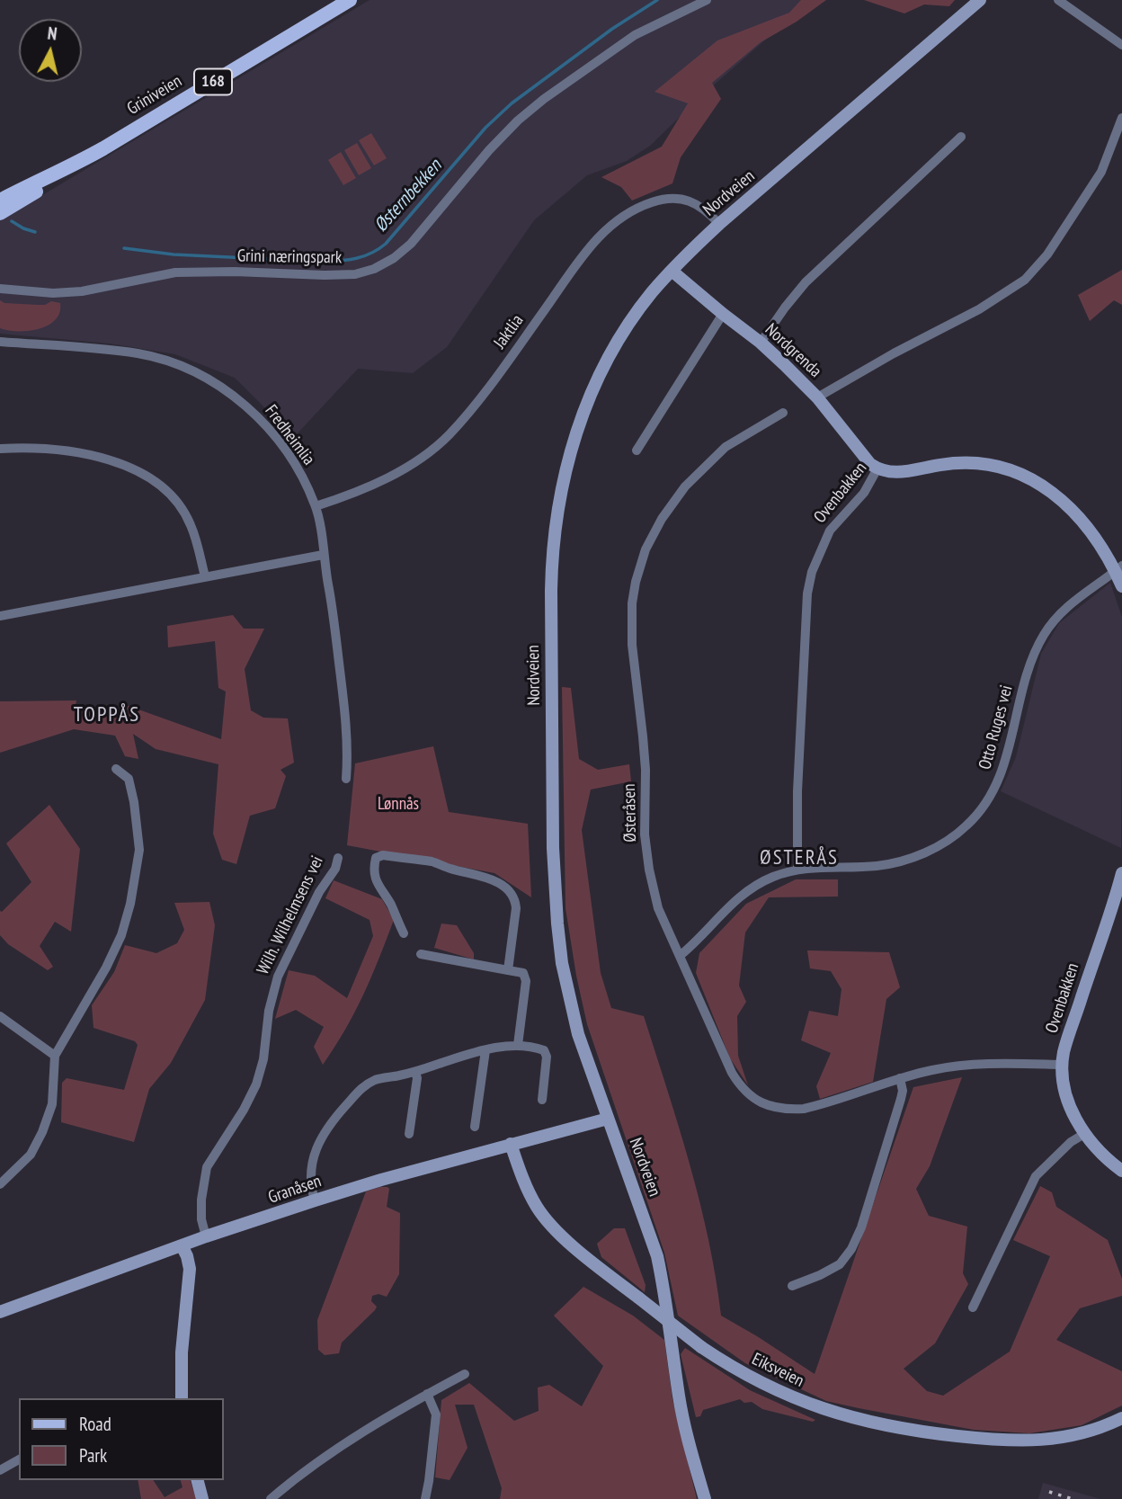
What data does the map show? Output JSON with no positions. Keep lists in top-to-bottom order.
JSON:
{
  "streets": {
    "main road": ["168", "Griniveien"],
    "street": [
      "Nordveien",
      "Grini næringspark",
      "Jaktlia",
      "Nordgrenda",
      "Fredheimlia",
      "Ovenbakken",
      "Otto Ruges vei",
      "Østeråsen",
      "Wilh. Wilhelmsens vei",
      "Granåsen",
      "Eiksveien"
    ]
  },
  "crossings": [
    ["Nordveien", "Jaktlia"],
    ["Nordveien", "Nordgrenda"],
    ["Nordveien", "Granåsen"],
    ["Jaktlia", "Fredheimlia"],
    ["Nordgrenda", "Ovenbakken"],
    ["Ovenbakken", "Otto Ruges vei"],
    ["Ovenbakken", "Østeråsen"],
    ["Otto Ruges vei", "Østeråsen"],
    ["Wilh. Wilhelmsens vei", "Granåsen"],
    ["Granåsen", "Eiksveien"]
  ],
  "districts": ["TOPPÅS", "ØSTERÅS"],
  "water": ["Østernbekken"],
  "parks": ["Lønnås"],
  "legend": ["Road", "Park"],
  "north": "top"
}
